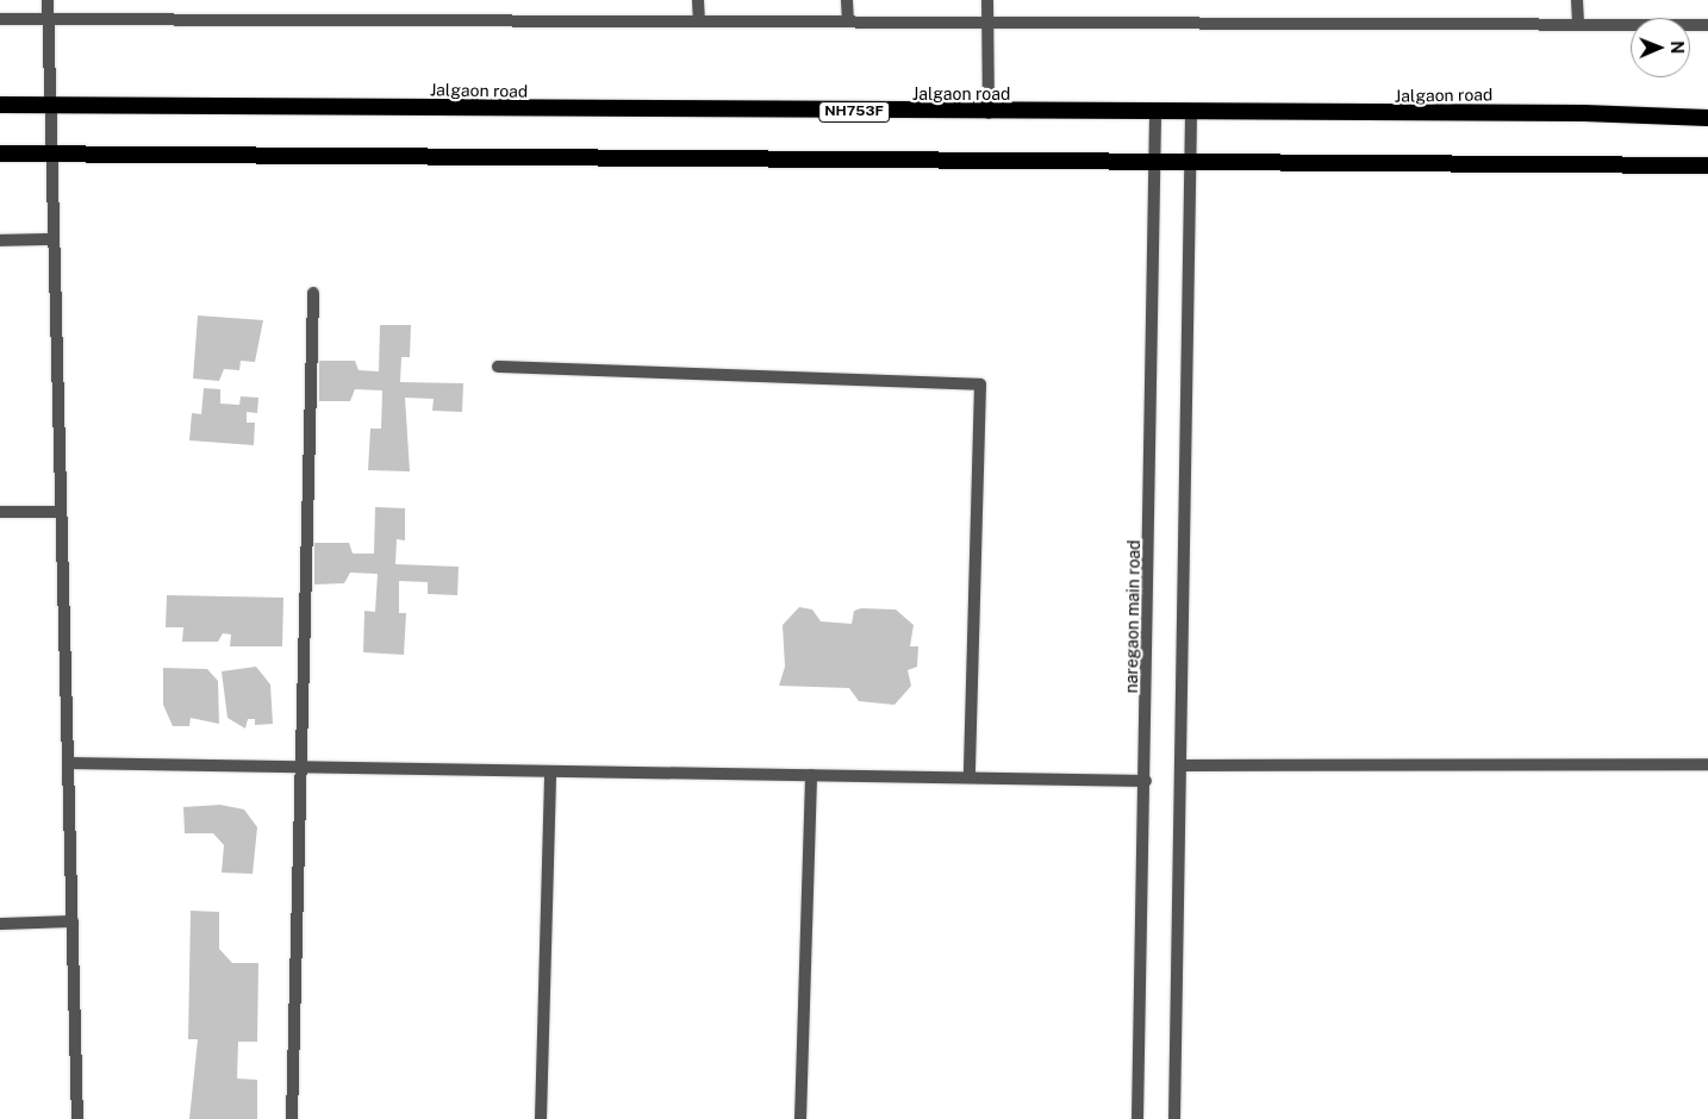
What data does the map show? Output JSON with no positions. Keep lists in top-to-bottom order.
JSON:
{
  "streets": {
    "highway": ["Jalgaon road", "NH753F"],
    "street": ["naregaon main road"]
  },
  "crossings": [
    ["Jalgaon road", "naregaon main road"]
  ],
  "north": "right"
}
